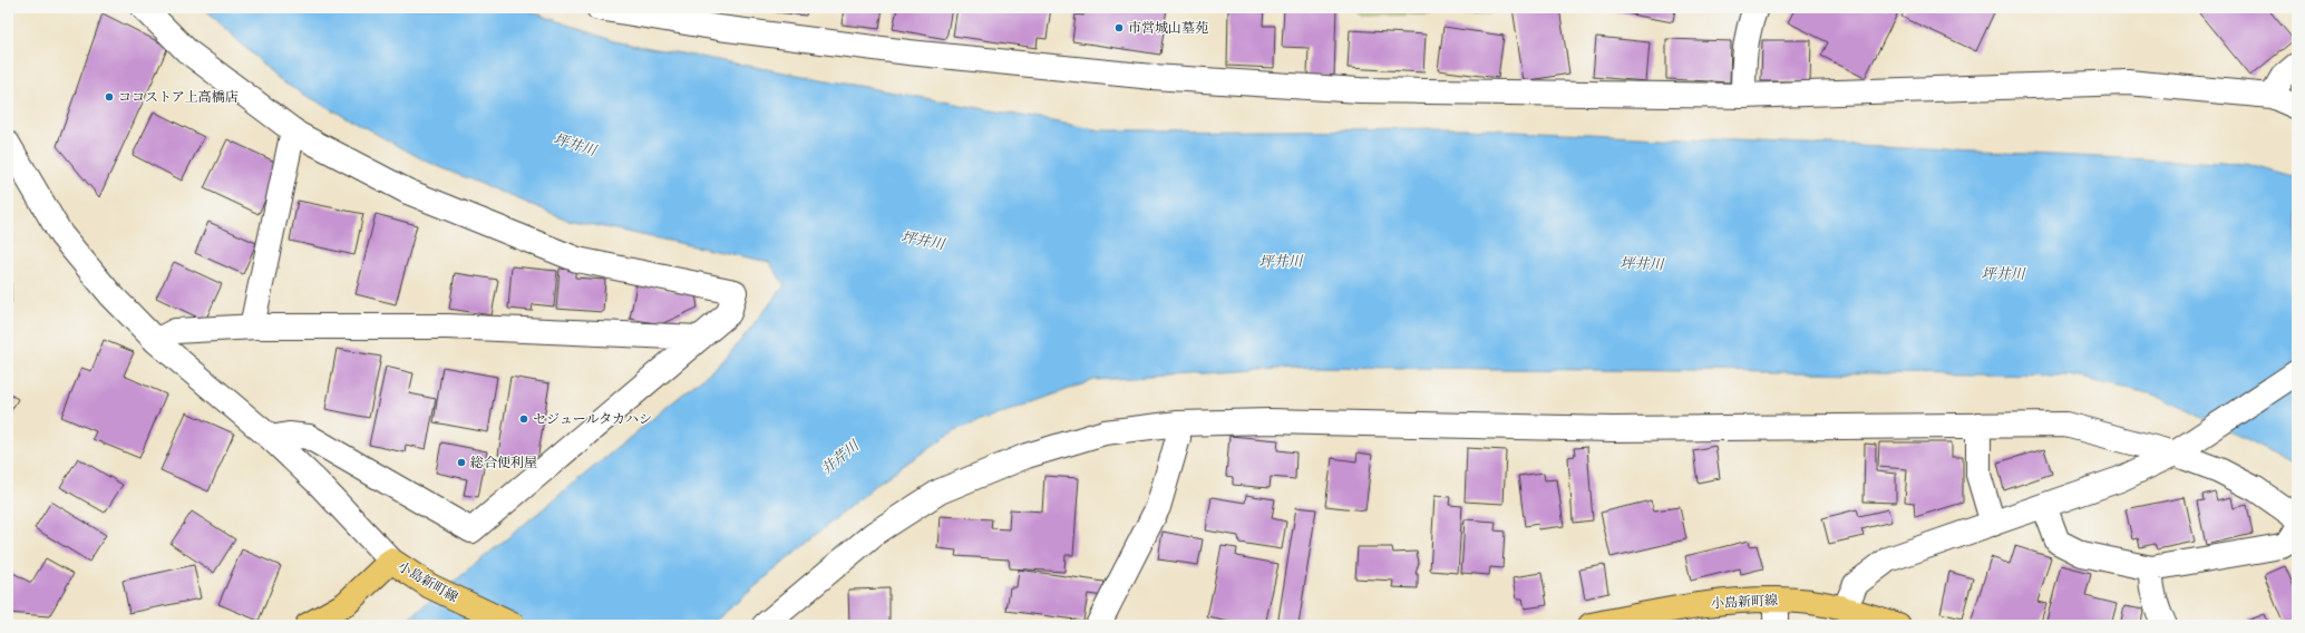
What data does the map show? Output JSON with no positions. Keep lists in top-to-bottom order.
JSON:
{
  "streets": {
    "main road": ["小島新町線"]
  },
  "water": ["坪井川", "井芹川"],
  "places": [
    "市営城山墓苑",
    "ココストア上高橋店",
    "セジュールタカハシ",
    "総合便利屋"
  ]
}
